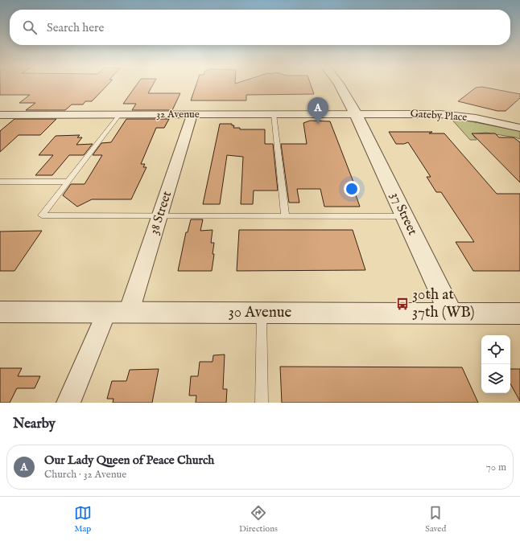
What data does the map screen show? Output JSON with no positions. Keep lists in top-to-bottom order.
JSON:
{
  "streets": {
    "street": [
      "32 Avenue",
      "Gateby Place",
      "38 Street",
      "37 Street",
      "30 Avenue"
    ]
  },
  "crossings": [
    ["32 Avenue", "Gateby Place"],
    ["32 Avenue", "38 Street"],
    ["32 Avenue", "37 Street"],
    ["Gateby Place", "37 Street"],
    ["38 Street", "30 Avenue"],
    ["37 Street", "30 Avenue"]
  ],
  "places": {
    "bus stop": ["30th at 37th (WB)"]
  },
  "page": {
    "search": "Search here",
    "pins": "A",
    "heading": "Nearby",
    "list": [
      {
        "mark": "A",
        "name": "Our Lady Queen of Peace Church",
        "note": "Church · 32 Avenue",
        "value": "70 m"
      }
    ],
    "nav": ["Map", "Directions", "Saved"]
  }
}
